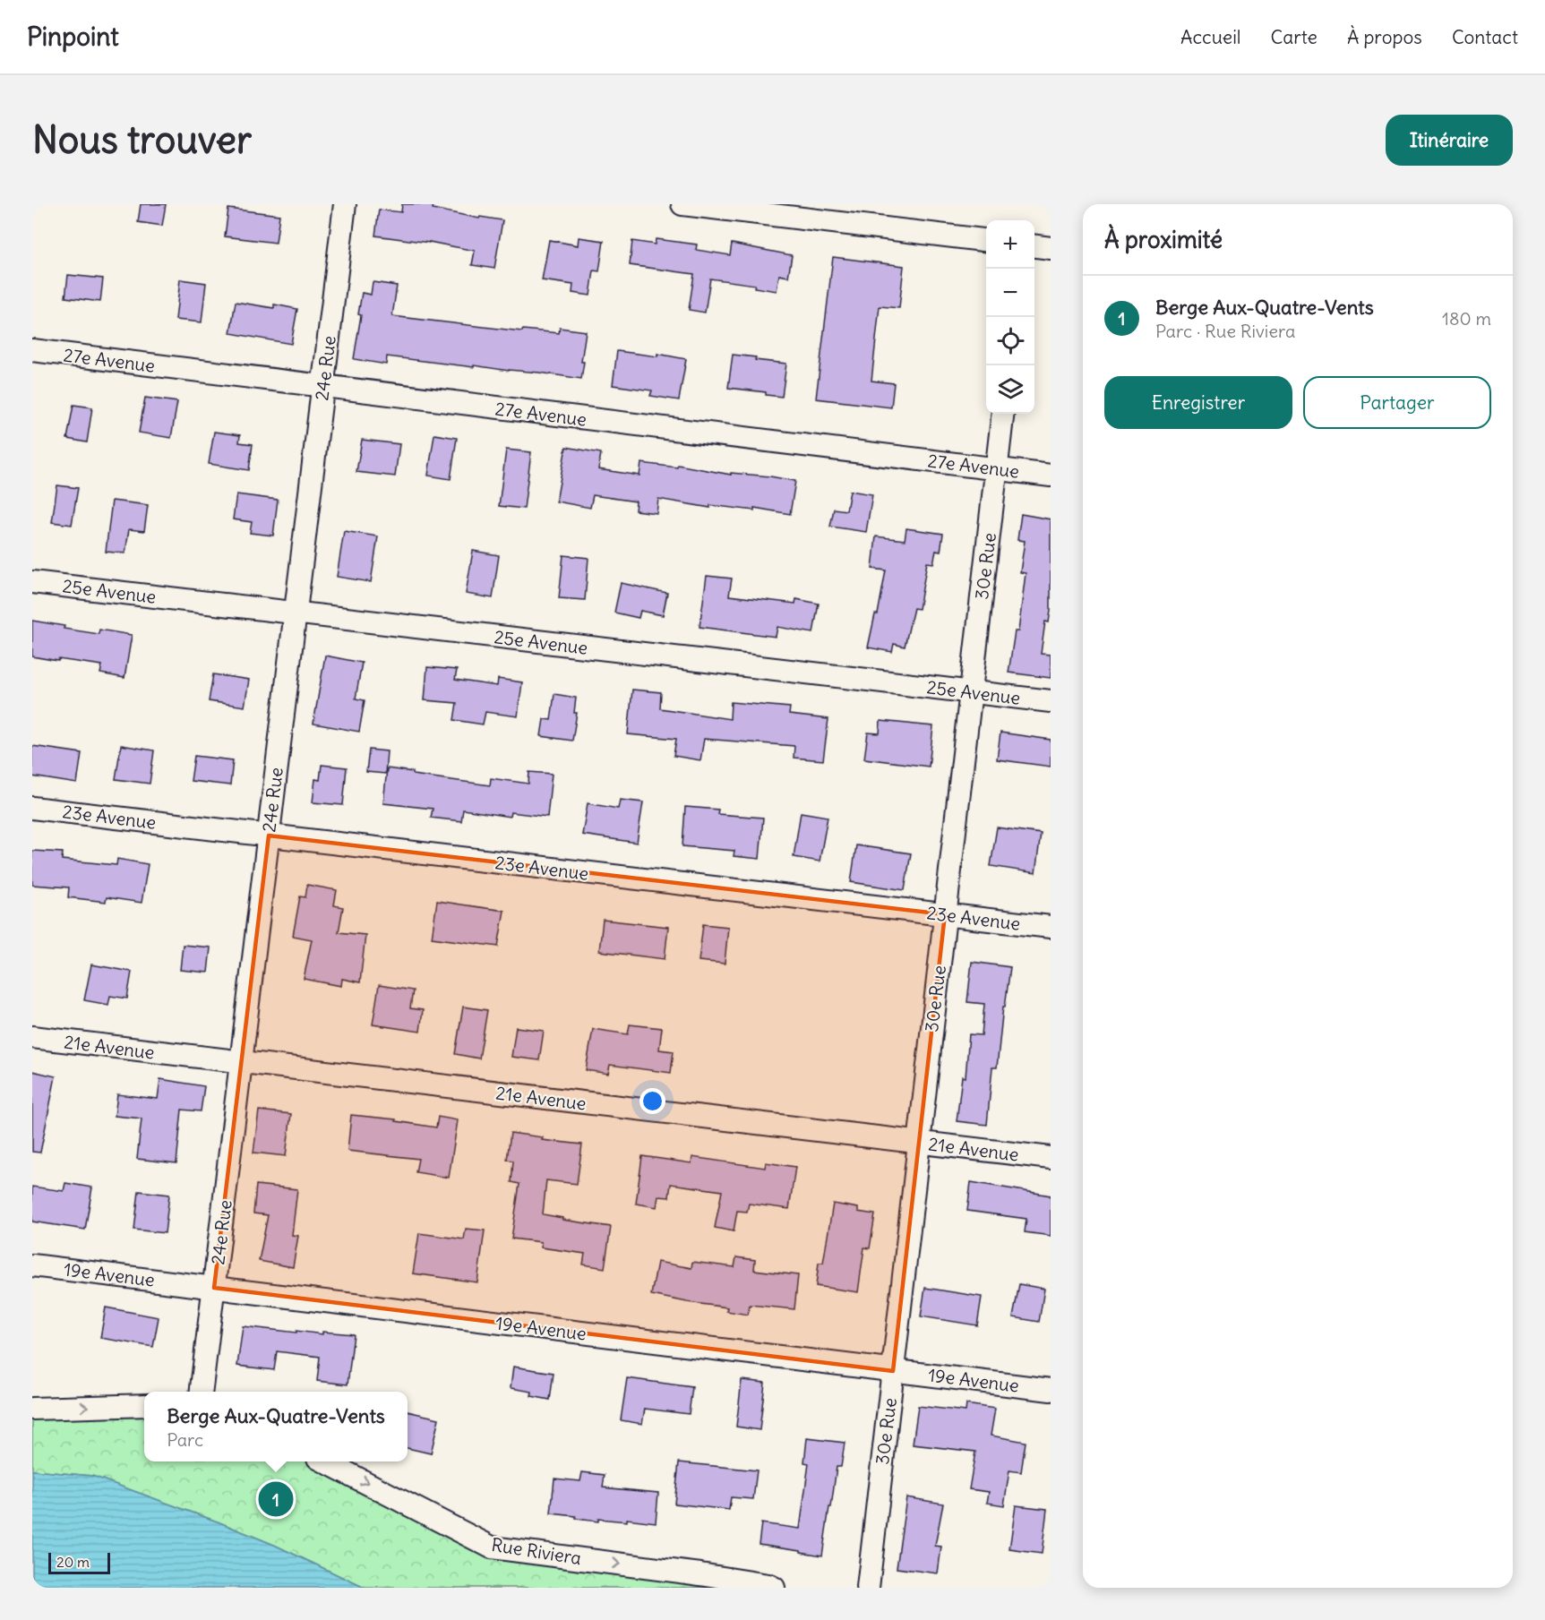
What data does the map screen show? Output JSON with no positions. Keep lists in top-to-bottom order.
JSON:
{
  "streets": {
    "street": [
      "27e Avenue",
      "24e Rue",
      "30e Rue",
      "25e Avenue",
      "23e Avenue",
      "21e Avenue",
      "19e Avenue",
      "Rue Riviera"
    ]
  },
  "crossings": [
    ["27e Avenue", "24e Rue"],
    ["27e Avenue", "30e Rue"],
    ["24e Rue", "25e Avenue"],
    ["24e Rue", "23e Avenue"],
    ["24e Rue", "21e Avenue"],
    ["24e Rue", "19e Avenue"],
    ["30e Rue", "25e Avenue"],
    ["30e Rue", "23e Avenue"],
    ["30e Rue", "21e Avenue"],
    ["30e Rue", "19e Avenue"]
  ],
  "one_way": ["Rue Riviera"],
  "scale_bar": "20 m",
  "page": {
    "header": "Pinpoint",
    "nav": [
      "Accueil",
      "Carte",
      "À propos",
      "Contact"
    ],
    "buttons": [
      "Itinéraire",
      ["Enregistrer", "Partager"]
    ],
    "title": "Nous trouver",
    "heading": "À proximité",
    "map_buttons": ["+", "−"],
    "list": [
      {
        "mark": "1",
        "name": "Berge Aux-Quatre-Vents",
        "note": "Parc · Rue Riviera",
        "value": "180 m"
      }
    ],
    "popup": ["Berge Aux-Quatre-Vents", "Parc"],
    "pins": "1",
    "scale": "20 m"
  }
}
